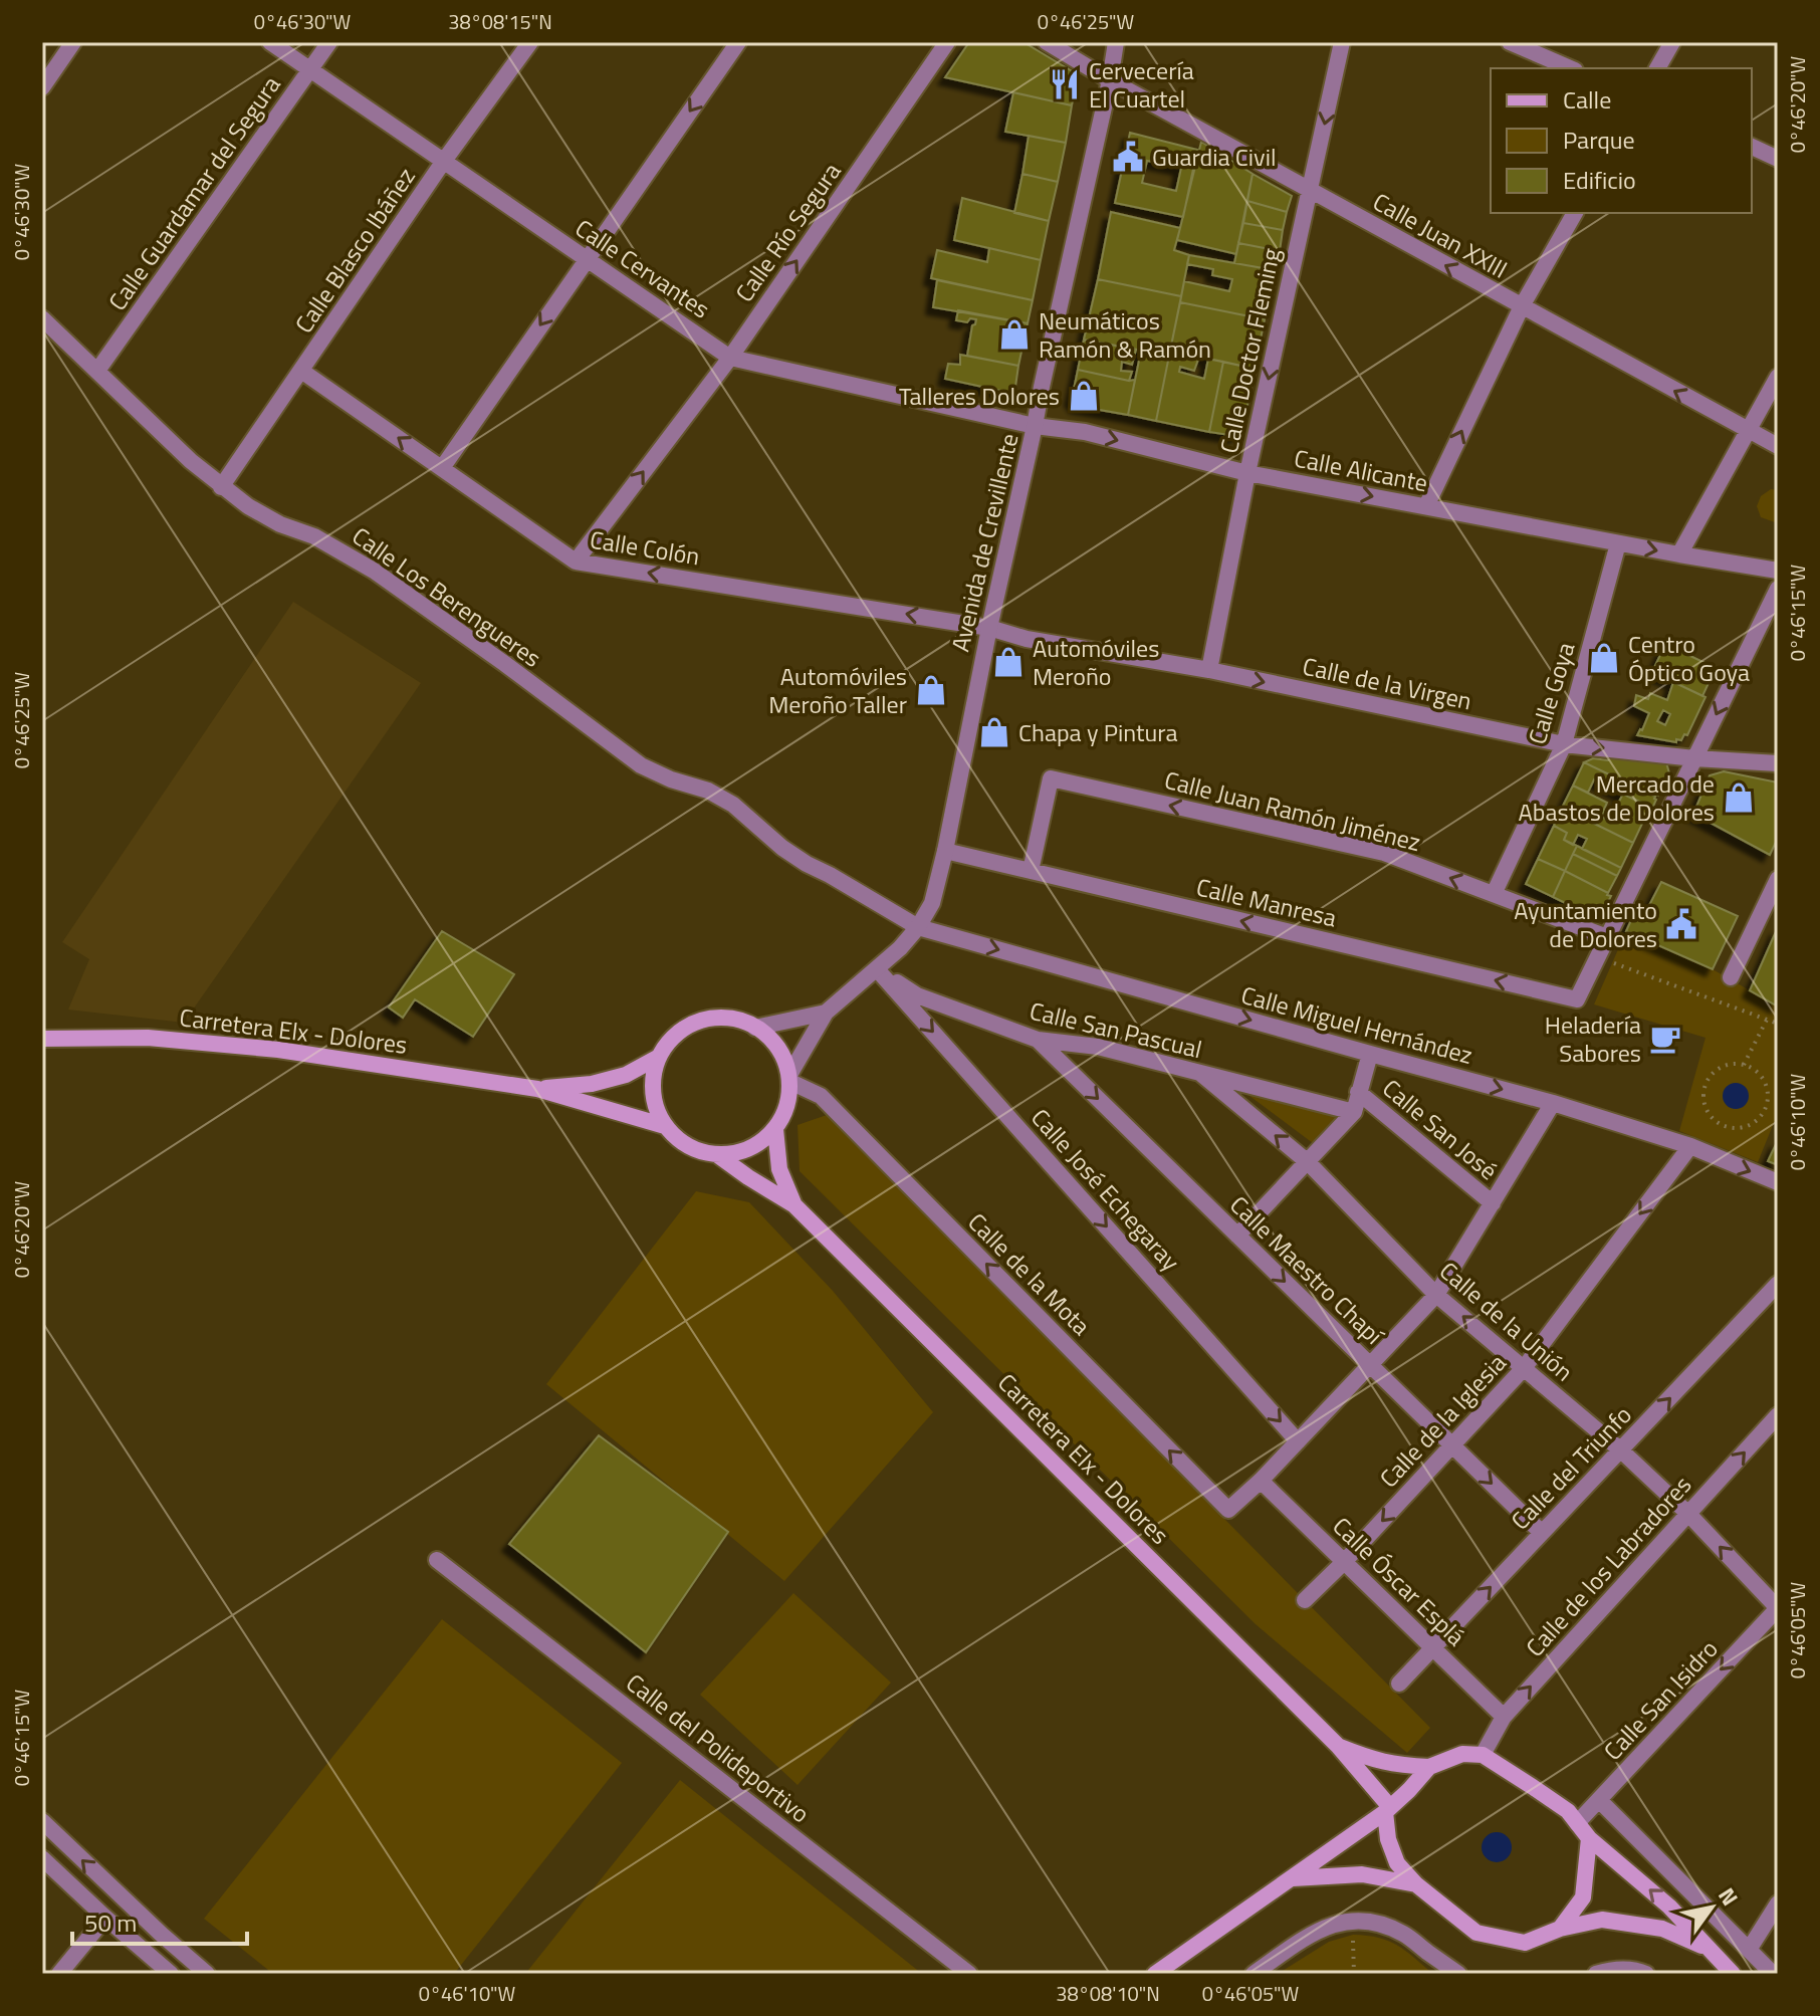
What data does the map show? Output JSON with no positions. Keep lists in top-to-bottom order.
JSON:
{
  "streets": {
    "main road": ["Carretera Elx - Dolores"],
    "street": [
      "Calle Guardamar del Segura",
      "Calle Río Segura",
      "Calle Juan XXIII",
      "Calle Blasco Ibáñez",
      "Calle Cervantes",
      "Calle Doctor Fleming",
      "Calle Alicante",
      "Avenida de Crevillente",
      "Calle Colón",
      "Calle Los Berengueres",
      "Calle de la Virgen",
      "Calle Goya",
      "Calle Juan Ramón Jiménez",
      "Calle Manresa",
      "Calle Miguel Hernández",
      "Calle San Pascual",
      "Calle San José",
      "Calle José Echegaray",
      "Calle Maestro Chapí",
      "Calle de la Mota",
      "Calle de la Unión",
      "Calle de la Iglesia",
      "Calle del Triunfo",
      "Calle de los Labradores",
      "Calle Óscar Esplá",
      "Calle San Isidro",
      "Calle del Polideportivo"
    ]
  },
  "crossings": [
    ["Calle Guardamar del Segura", "Calle Cervantes"],
    ["Calle Guardamar del Segura", "Calle Los Berengueres"],
    ["Calle Río Segura", "Calle Cervantes"],
    ["Calle Río Segura", "Calle Colón"],
    ["Calle Juan XXIII", "Calle Doctor Fleming"],
    ["Calle Juan XXIII", "Avenida de Crevillente"],
    ["Calle Blasco Ibáñez", "Calle Cervantes"],
    ["Calle Blasco Ibáñez", "Calle Colón"],
    ["Calle Blasco Ibáñez", "Calle Los Berengueres"],
    ["Calle Cervantes", "Calle Alicante"],
    ["Calle Cervantes", "Avenida de Crevillente"],
    ["Calle Doctor Fleming", "Calle Alicante"],
    ["Calle Doctor Fleming", "Calle de la Virgen"],
    ["Calle Alicante", "Avenida de Crevillente"],
    ["Calle Alicante", "Calle Goya"],
    ["Avenida de Crevillente", "Calle Colón"],
    ["Avenida de Crevillente", "Calle Los Berengueres"],
    ["Avenida de Crevillente", "Calle de la Virgen"],
    ["Avenida de Crevillente", "Calle Manresa"],
    ["Avenida de Crevillente", "Calle Miguel Hernández"],
    ["Avenida de Crevillente", "Calle San Pascual"],
    ["Avenida de Crevillente", "Carretera Elx - Dolores"],
    ["Avenida de Crevillente", "Calle José Echegaray"],
    ["Avenida de Crevillente", "Calle de la Mota"],
    ["Calle Colón", "Calle de la Virgen"],
    ["Calle Los Berengueres", "Calle Miguel Hernández"],
    ["Calle de la Virgen", "Calle Goya"],
    ["Calle Goya", "Calle Juan Ramón Jiménez"],
    ["Calle Juan Ramón Jiménez", "Calle Manresa"],
    ["Calle Miguel Hernández", "Calle de la Iglesia"],
    ["Calle San Pascual", "Calle José Echegaray"],
    ["Calle San Pascual", "Calle Maestro Chapí"],
    ["Calle San Pascual", "Calle de la Unión"],
    ["Carretera Elx - Dolores", "Calle de la Mota"],
    ["Carretera Elx - Dolores", "Calle de los Labradores"],
    ["Carretera Elx - Dolores", "Calle San Isidro"],
    ["Calle Maestro Chapí", "Calle de la Iglesia"],
    ["Calle Maestro Chapí", "Calle del Triunfo"],
    ["Calle de la Mota", "Calle Óscar Esplá"],
    ["Calle de la Unión", "Calle de la Iglesia"],
    ["Calle de la Unión", "Calle del Triunfo"],
    ["Calle de la Unión", "Calle de los Labradores"],
    ["Calle de la Unión", "Calle San Isidro"],
    ["Calle de la Iglesia", "Calle Óscar Esplá"],
    ["Calle del Triunfo", "Calle Óscar Esplá"],
    ["Calle de los Labradores", "Calle Óscar Esplá"],
    ["Calle de los Labradores", "Calle San Isidro"]
  ],
  "one_way": [
    "Calle Río Segura",
    "Calle Juan XXIII",
    "Calle Doctor Fleming",
    "Calle Alicante",
    "Calle Colón",
    "Calle de la Virgen",
    "Calle Juan Ramón Jiménez",
    "Calle Manresa",
    "Calle Miguel Hernández",
    "Calle José Echegaray",
    "Calle Maestro Chapí",
    "Calle de la Mota",
    "Calle de la Unión",
    "Calle del Triunfo",
    "Calle de los Labradores",
    "Calle San Isidro"
  ],
  "places": {
    "restaurant": ["Cervecería El Cuartel"],
    "public building": ["Guardia Civil", "Ayuntamiento de Dolores"],
    "shop": [
      "Neumáticos Ramón & Ramón",
      "Talleres Dolores",
      "Centro Óptico Goya",
      "Automóviles Meroño",
      "Automóviles Meroño Taller",
      "Chapa y Pintura",
      "Mercado de Abastos de Dolores"
    ],
    "cafe": ["Heladería Sabores"]
  },
  "legend": ["Calle", "Parque", "Edificio"],
  "scale_bar": "50 m",
  "north": "top right",
  "coordinates": [
    "0°46'30\"W",
    "38°08'15\"N",
    "0°46'25\"W",
    "0°46'20\"W",
    "0°46'15\"W",
    "0°46'10\"W",
    "0°46'05\"W",
    "38°08'10\"N"
  ]
}
